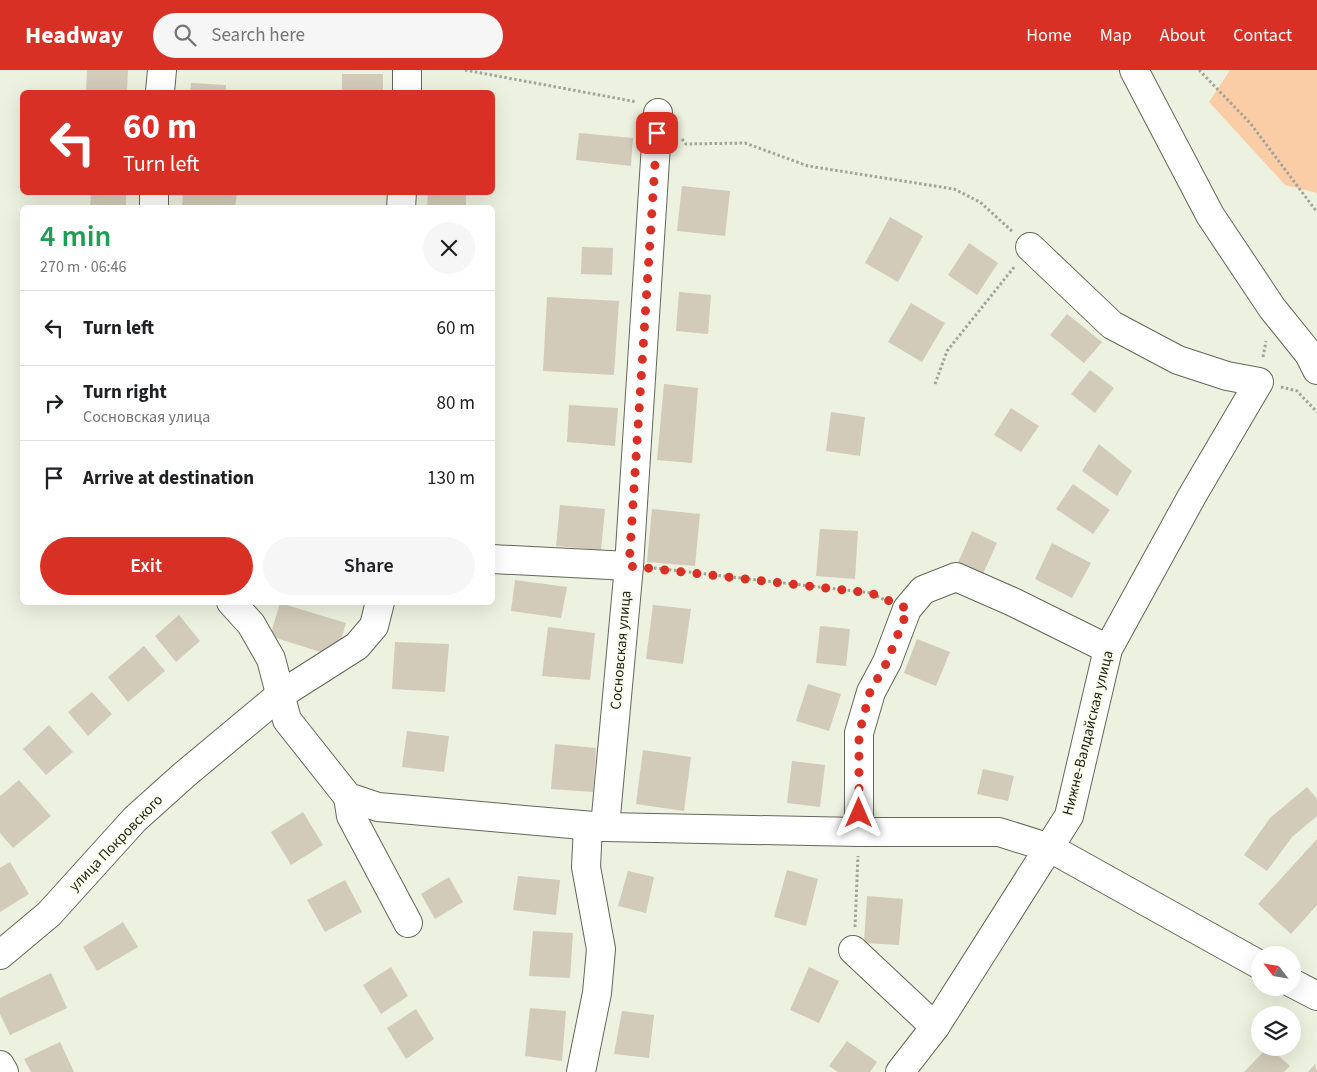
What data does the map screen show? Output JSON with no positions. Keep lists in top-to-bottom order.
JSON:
{
  "streets": {
    "street": ["Сосновская улица", "Нижне-Валдайская улица", "улица Покровского"]
  },
  "north": "top left",
  "page": {
    "header": "Headway",
    "search": "Search here",
    "nav": [
      "Home",
      "Map",
      "About",
      "Contact"
    ],
    "turn": ["60 m", "Turn left"],
    "heading": ["4 min", "270 m · 06:46"],
    "list": [
      {
        "name": "Turn left",
        "value": "60 m"
      },
      {
        "name": "Turn right",
        "note": "Сосновская улица",
        "value": "80 m"
      },
      {
        "name": "Arrive at destination",
        "value": "130 m"
      }
    ],
    "buttons": ["Exit", "Share"]
  }
}
